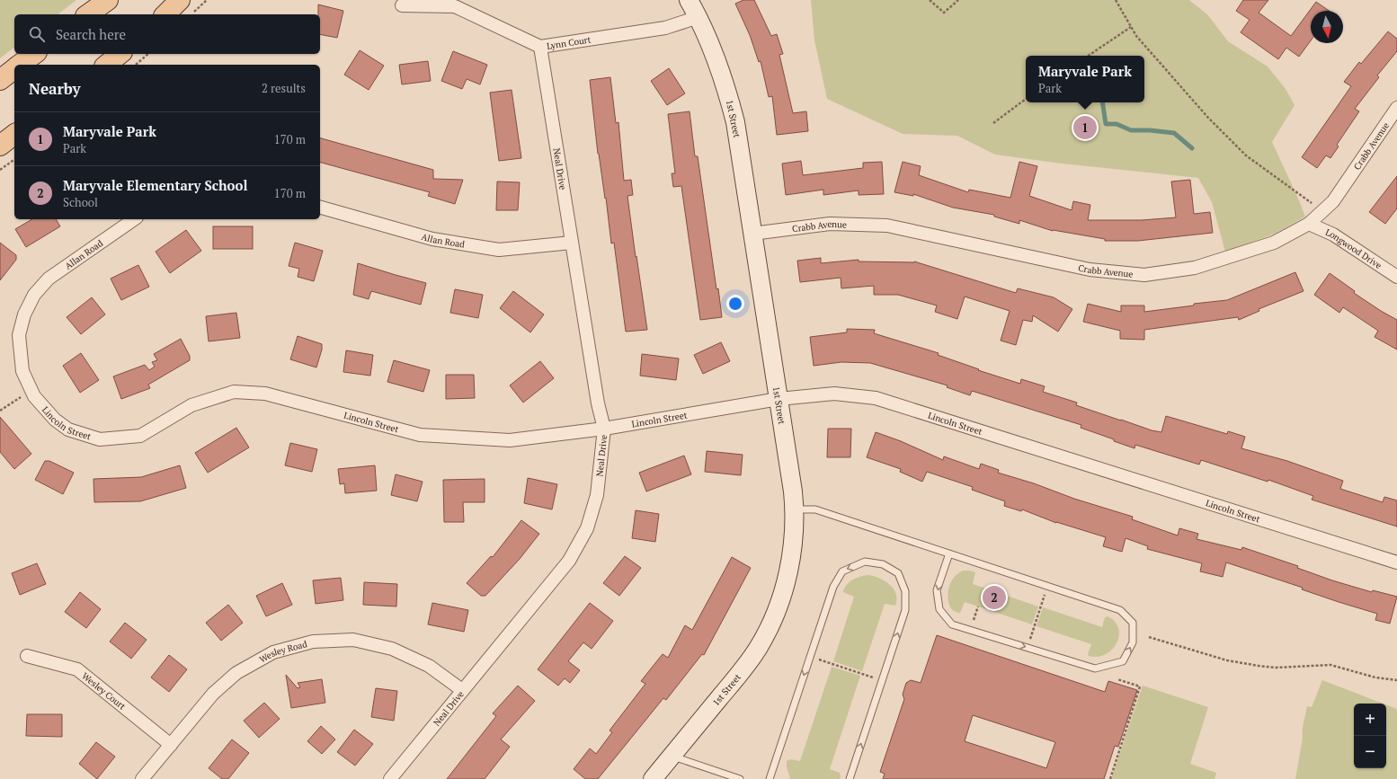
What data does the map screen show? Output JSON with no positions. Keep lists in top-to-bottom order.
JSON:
{
  "streets": {
    "street": [
      "Lynn Court",
      "1st Street",
      "Crabb Avenue",
      "Neal Drive",
      "Allan Road",
      "Longwood Drive",
      "Lincoln Street",
      "Wesley Road",
      "Wesley Court"
    ]
  },
  "crossings": [
    ["Lynn Court", "1st Street"],
    ["Lynn Court", "Neal Drive"],
    ["1st Street", "Crabb Avenue"],
    ["1st Street", "Lincoln Street"],
    ["Crabb Avenue", "Longwood Drive"],
    ["Neal Drive", "Allan Road"],
    ["Neal Drive", "Lincoln Street"],
    ["Neal Drive", "Wesley Road"],
    ["Allan Road", "Lincoln Street"],
    ["Wesley Road", "Wesley Court"]
  ],
  "north": "bottom",
  "page": {
    "search": "Search here",
    "popup": ["Maryvale Park", "Park"],
    "heading": ["Nearby", "2 results"],
    "list": [
      {
        "mark": "1",
        "name": "Maryvale Park",
        "note": "Park",
        "value": "170 m"
      },
      {
        "mark": "2",
        "name": "Maryvale Elementary School",
        "note": "School",
        "value": "170 m"
      }
    ],
    "pins": ["1", "2"],
    "map_buttons": ["+", "−"]
  }
}
